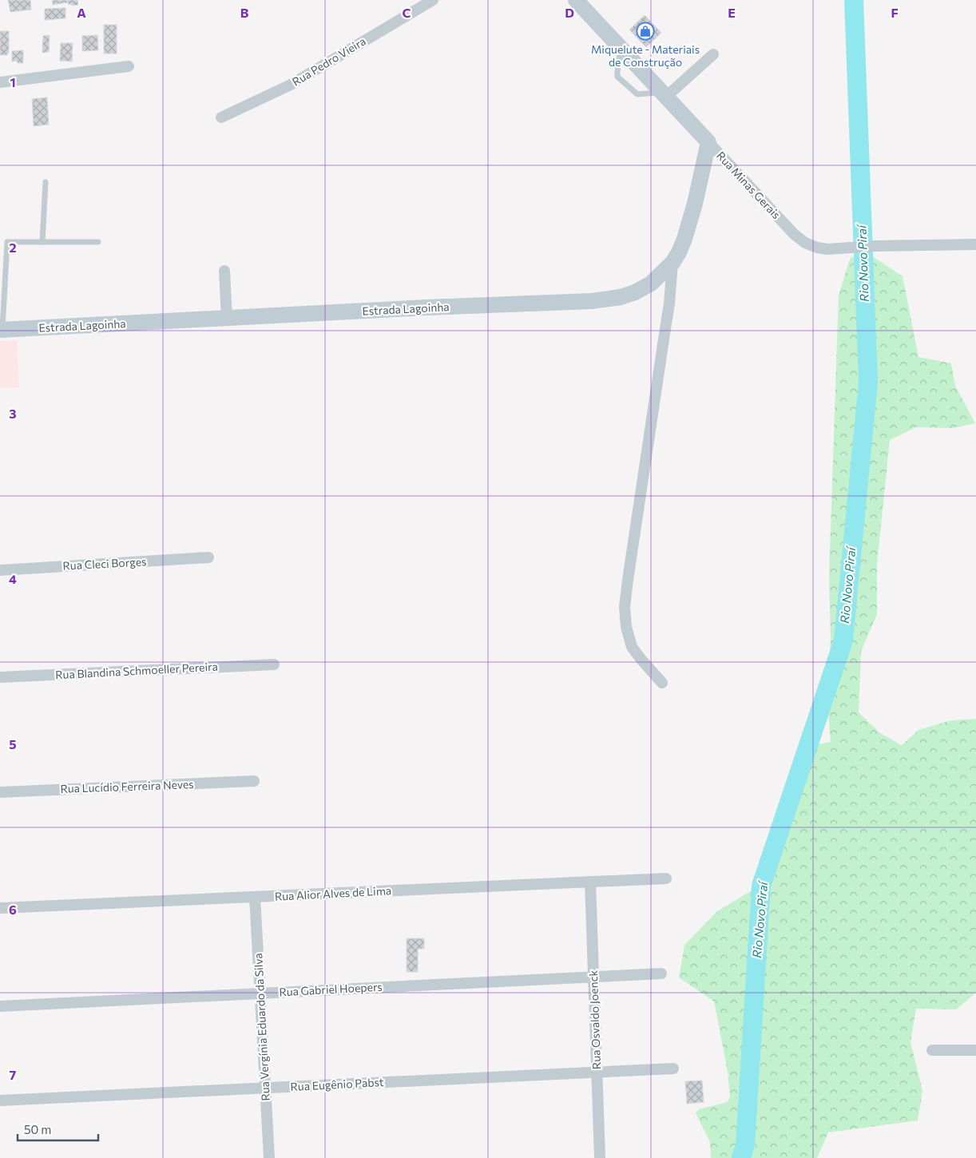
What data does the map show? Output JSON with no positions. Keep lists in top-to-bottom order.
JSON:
{
  "streets": {
    "main road": ["Rua Minas Gerais", "Estrada Lagoinha"],
    "street": [
      "Rua Pedro Vieira",
      "Rua Cleci Borges",
      "Rua Blandina Schmoeller Pereira",
      "Rua Lucídio Ferreira Neves",
      "Rua Alior Alves de Lima",
      "Rua Gabriel Hoepers",
      "Rua Osvaldo Joenck",
      "Rua Vergínia Eduardo da Silva",
      "Rua Eugênio Pabst"
    ]
  },
  "crossings": [
    ["Rua Minas Gerais", "Estrada Lagoinha"],
    ["Rua Alior Alves de Lima", "Rua Osvaldo Joenck"],
    ["Rua Alior Alves de Lima", "Rua Vergínia Eduardo da Silva"],
    ["Rua Gabriel Hoepers", "Rua Osvaldo Joenck"],
    ["Rua Gabriel Hoepers", "Rua Vergínia Eduardo da Silva"],
    ["Rua Osvaldo Joenck", "Rua Eugênio Pabst"],
    ["Rua Vergínia Eduardo da Silva", "Rua Eugênio Pabst"]
  ],
  "water": ["Rio Novo Piraí"],
  "places": {
    "shop": ["Miquelute - Materiais de Construção"]
  },
  "scale_bar": "50 m",
  "grid": {
    "columns": [
      "A",
      "B",
      "C",
      "D",
      "E",
      "F"
    ],
    "rows": [
      "1",
      "2",
      "3",
      "4",
      "5",
      "6",
      "7"
    ]
  }
}
